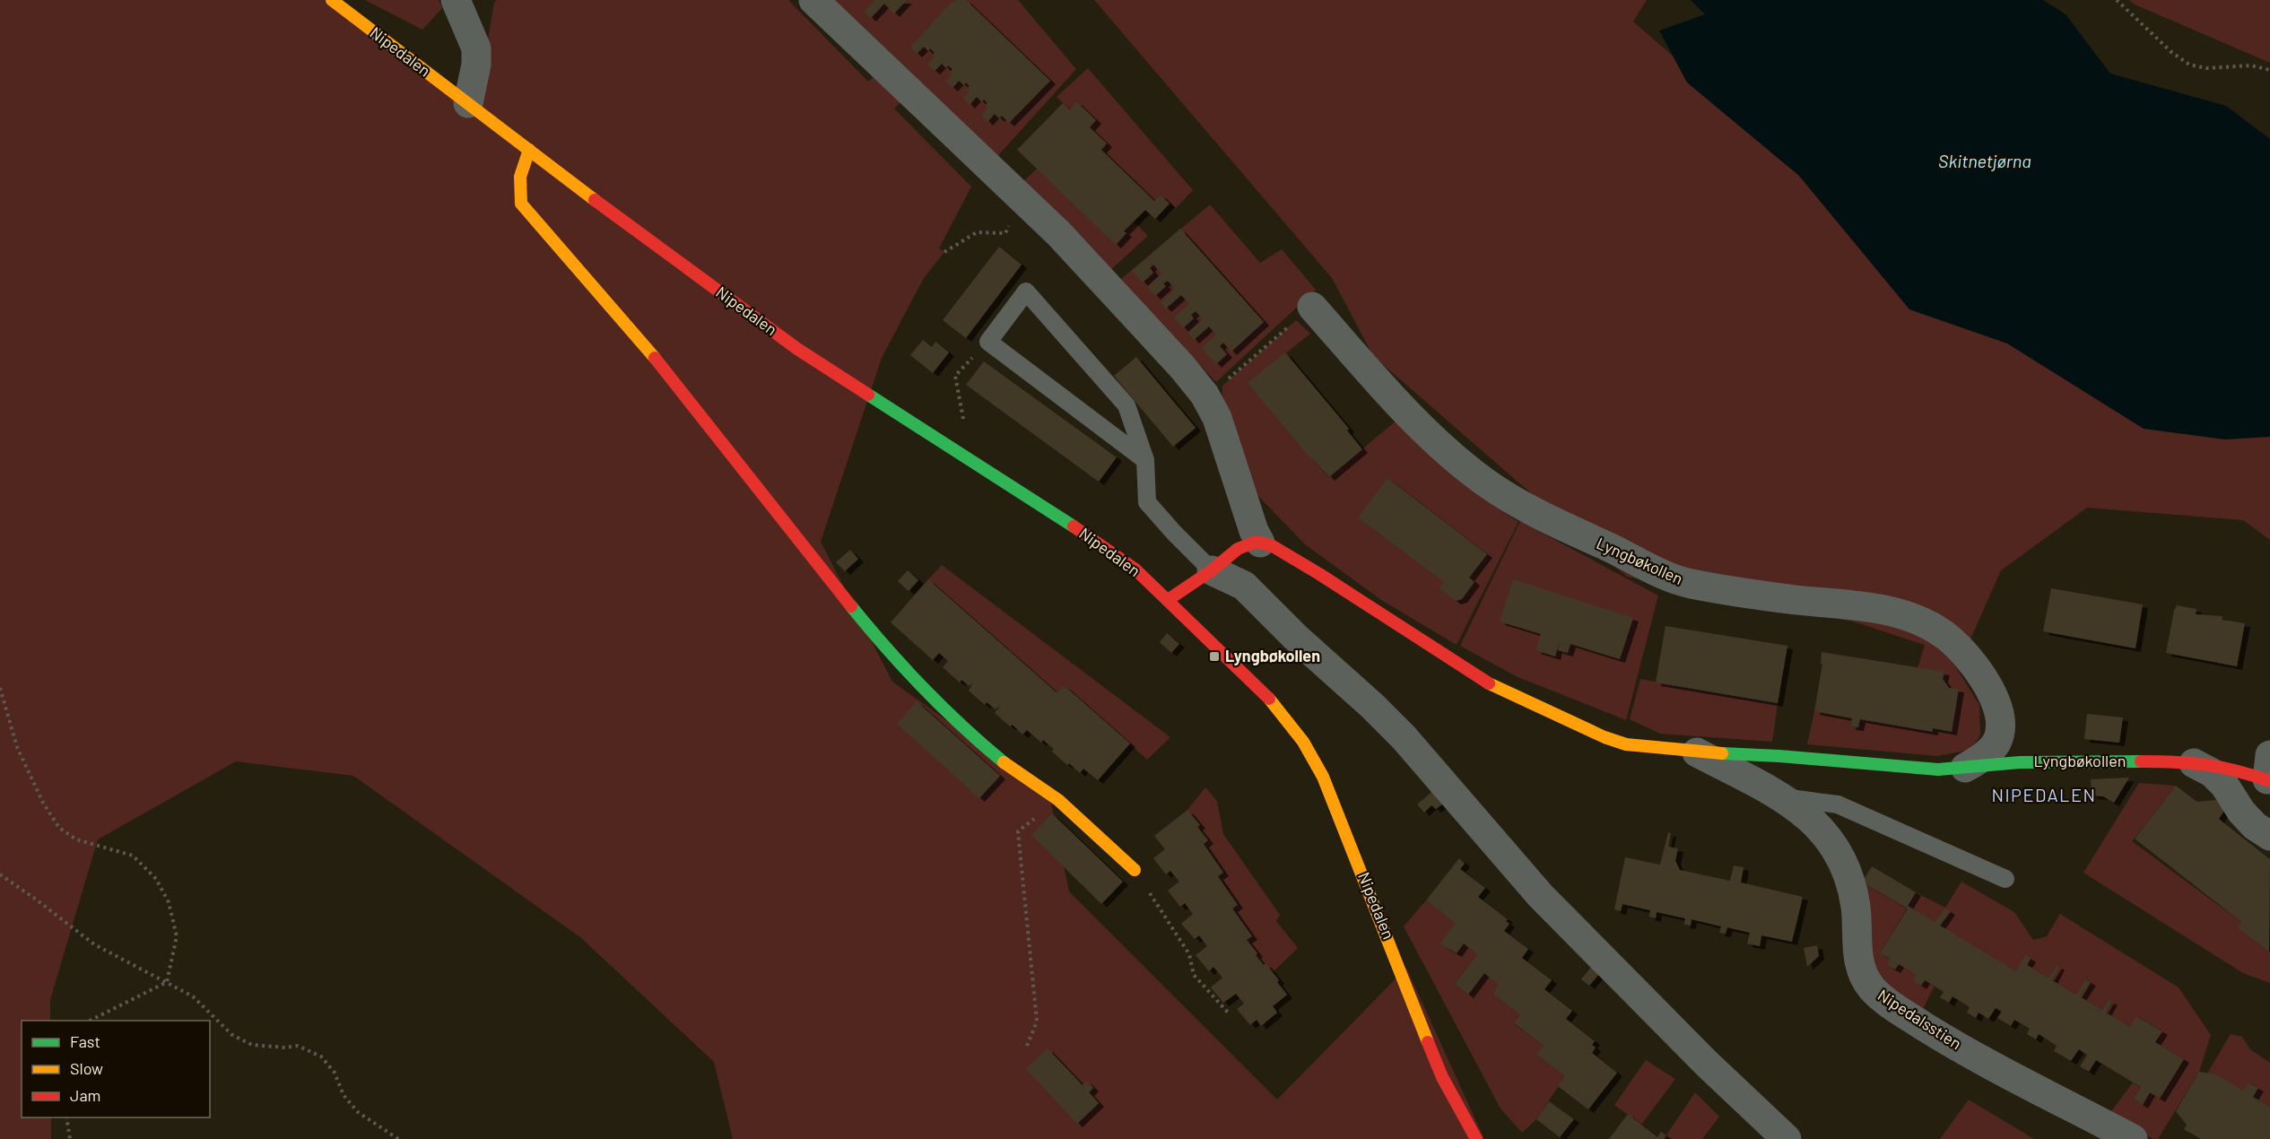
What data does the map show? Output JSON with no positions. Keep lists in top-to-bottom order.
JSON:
{
  "streets": {
    "street": ["Nipedalen", "Lyngbøkollen", "Nipedalsstien"]
  },
  "crossings": [
    ["Lyngbøkollen", "Nipedalsstien"]
  ],
  "districts": ["NIPEDALEN"],
  "water": ["Skitnetjørna"],
  "places": {
    "transit": ["Lyngbøkollen"]
  },
  "legend": ["Fast", "Slow", "Jam"]
}
